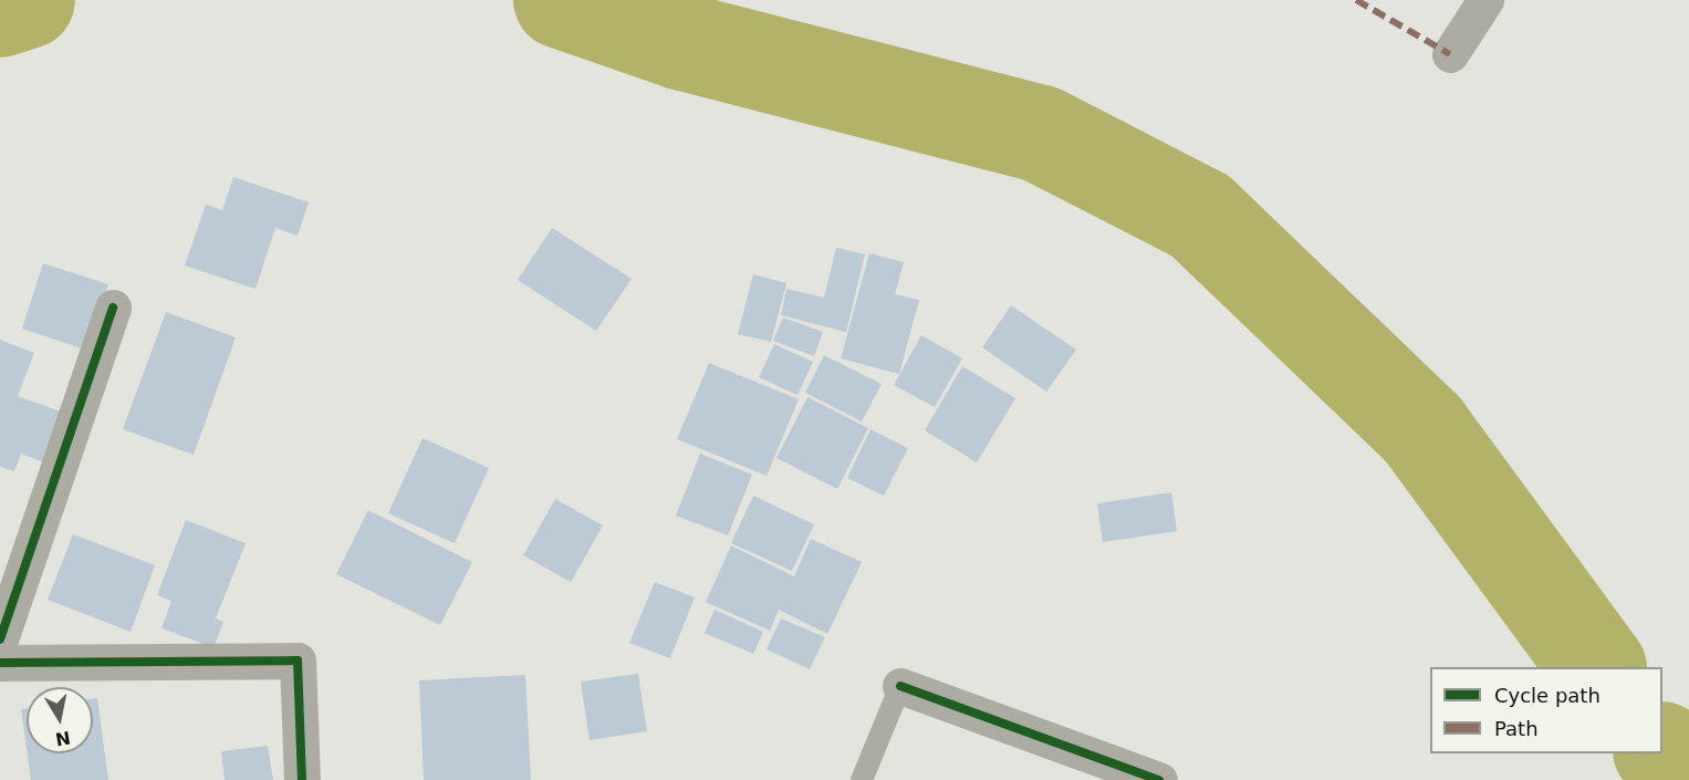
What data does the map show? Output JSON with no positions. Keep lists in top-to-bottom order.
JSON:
{
  "legend": ["Cycle path", "Path"],
  "north": "bottom"
}
